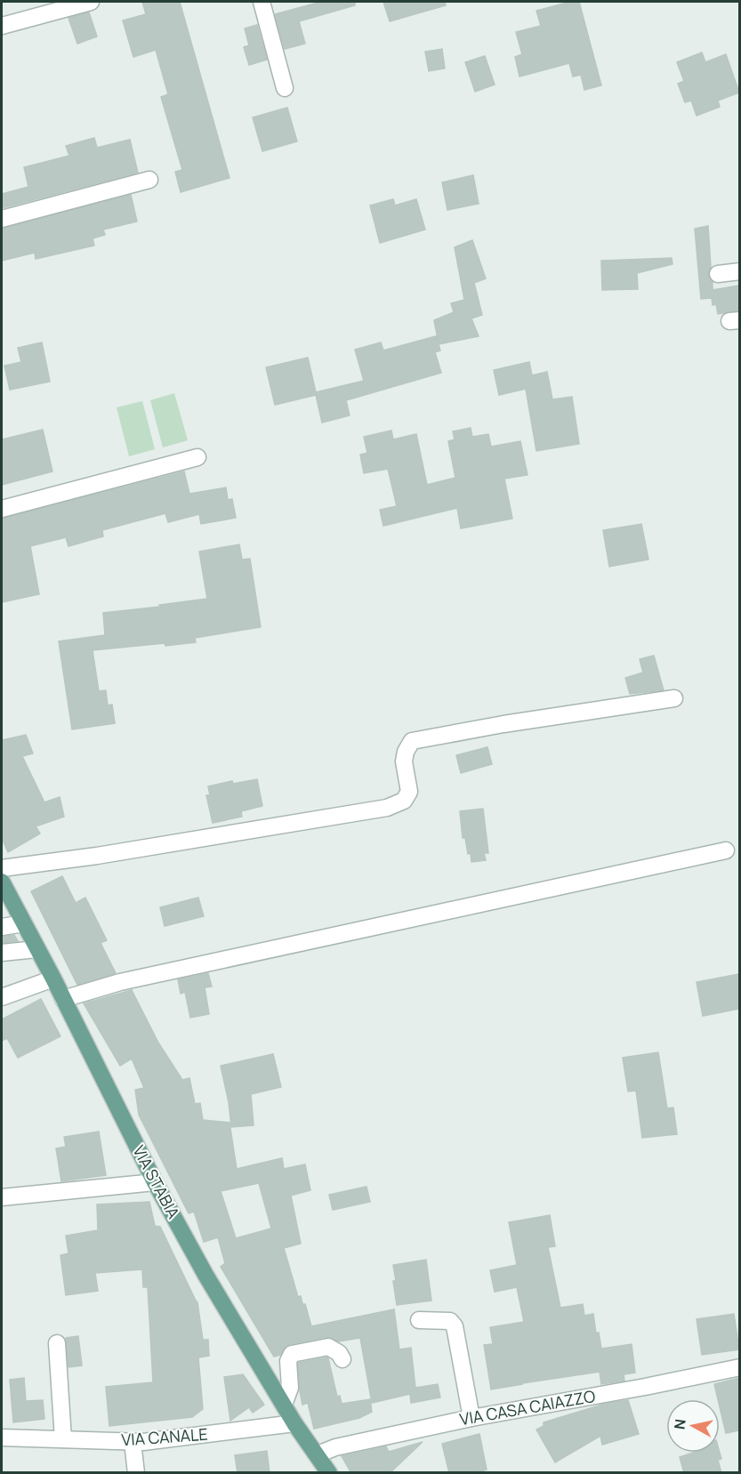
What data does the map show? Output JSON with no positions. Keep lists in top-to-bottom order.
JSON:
{
  "streets": {
    "main road": ["VIA STABIA"],
    "street": ["VIA CASA CAIAZZO", "VIA CANALE"]
  },
  "crossings": [
    ["VIA STABIA", "VIA CASA CAIAZZO"],
    ["VIA STABIA", "VIA CANALE"]
  ],
  "north": "left"
}
